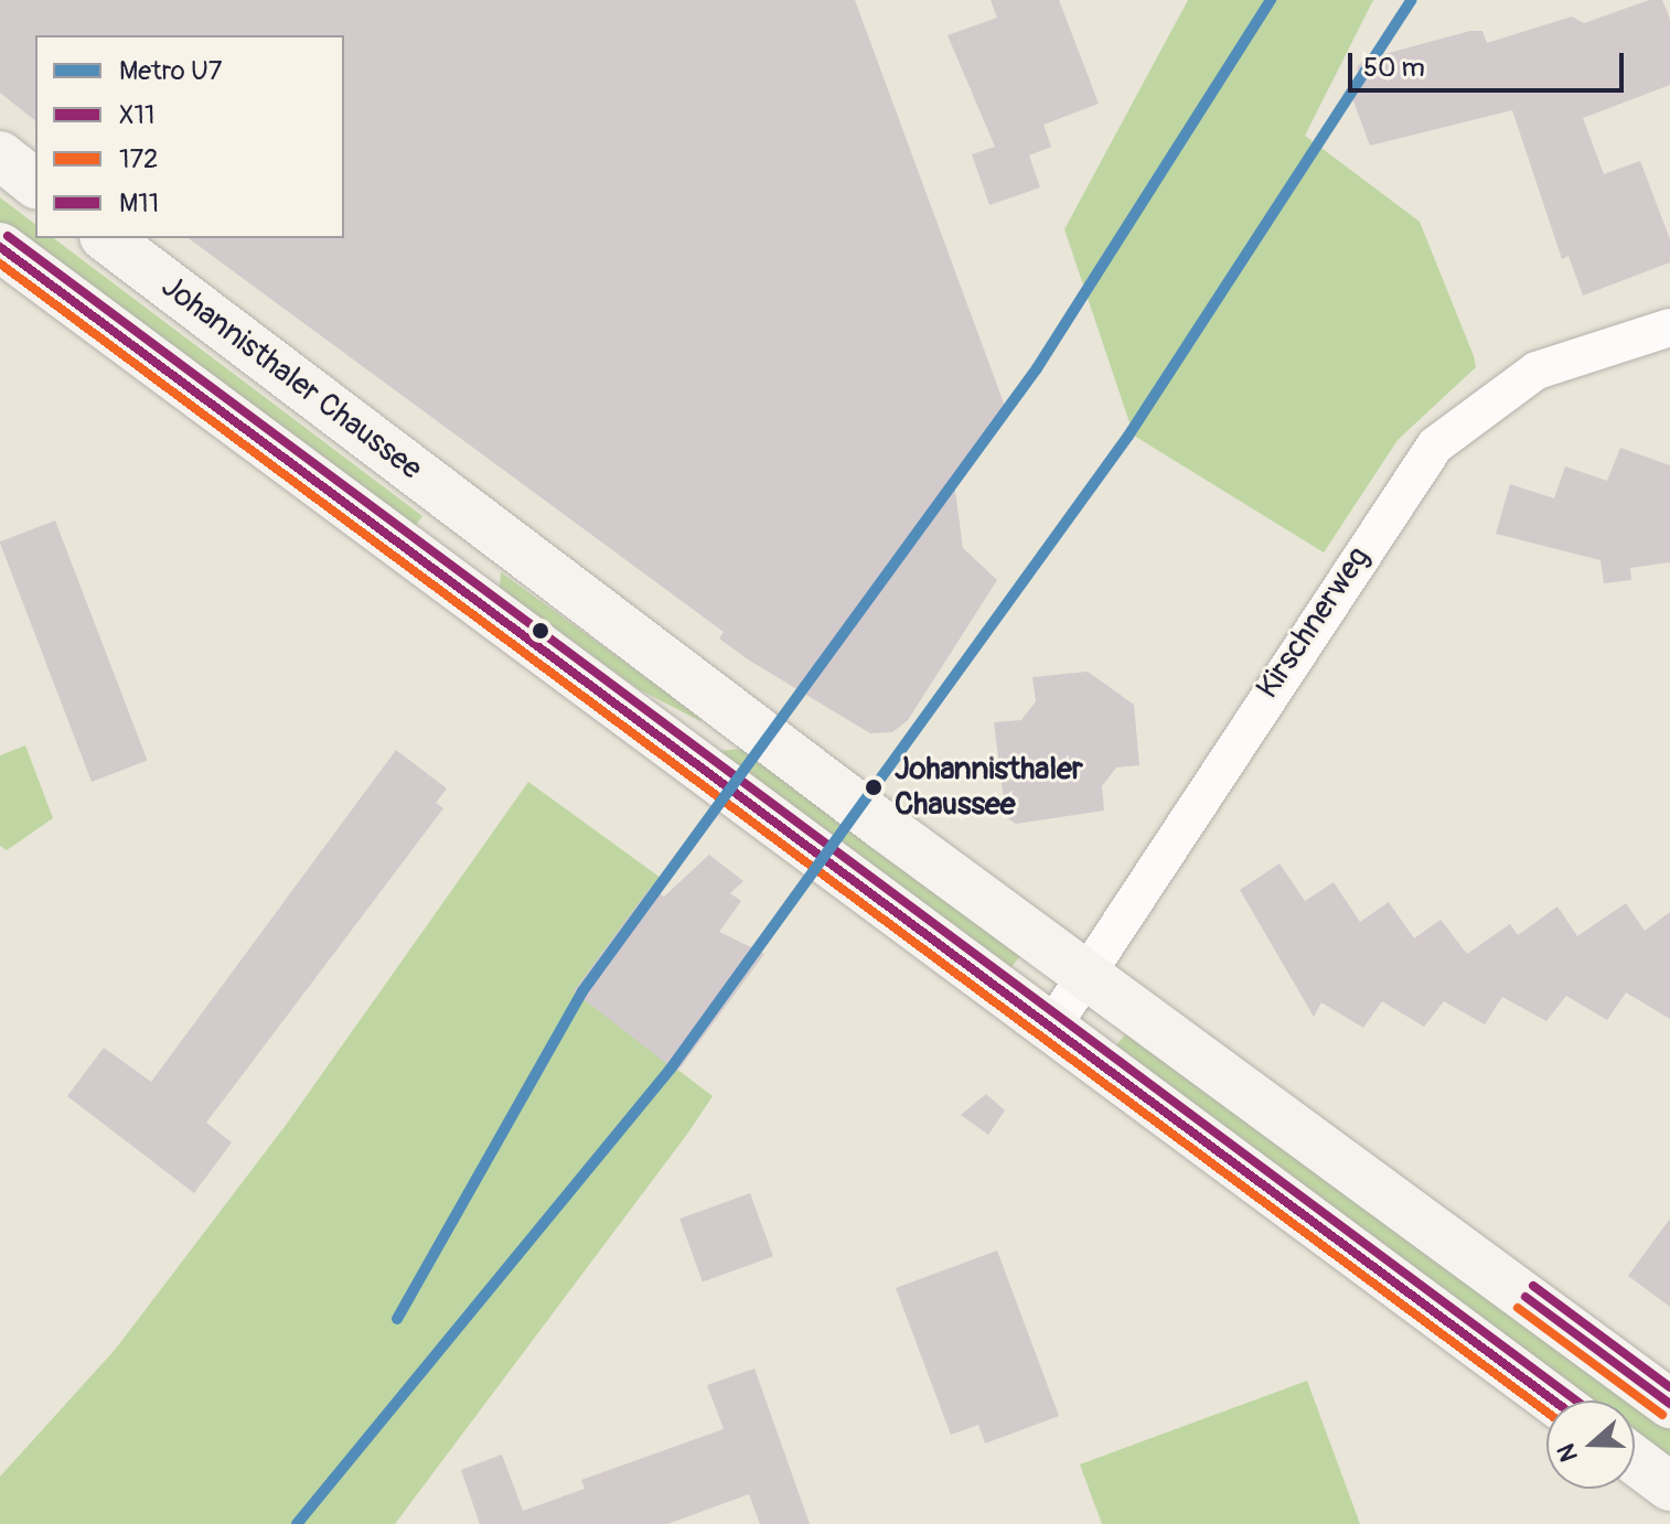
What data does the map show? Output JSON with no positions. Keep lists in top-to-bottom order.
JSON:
{
  "streets": {
    "main road": ["Johannisthaler Chaussee"],
    "street": ["Kirschnerweg"]
  },
  "crossings": [
    ["Johannisthaler Chaussee", "Kirschnerweg"]
  ],
  "places": ["Johannisthaler Chaussee"],
  "lines": [
    "metro line U7",
    "transit line M11",
    "transit line X11",
    "transit line 172"
  ],
  "legend": [
    "Metro U7",
    "X11",
    "172",
    "M11"
  ],
  "scale_bar": "50 m",
  "north": "left"
}
